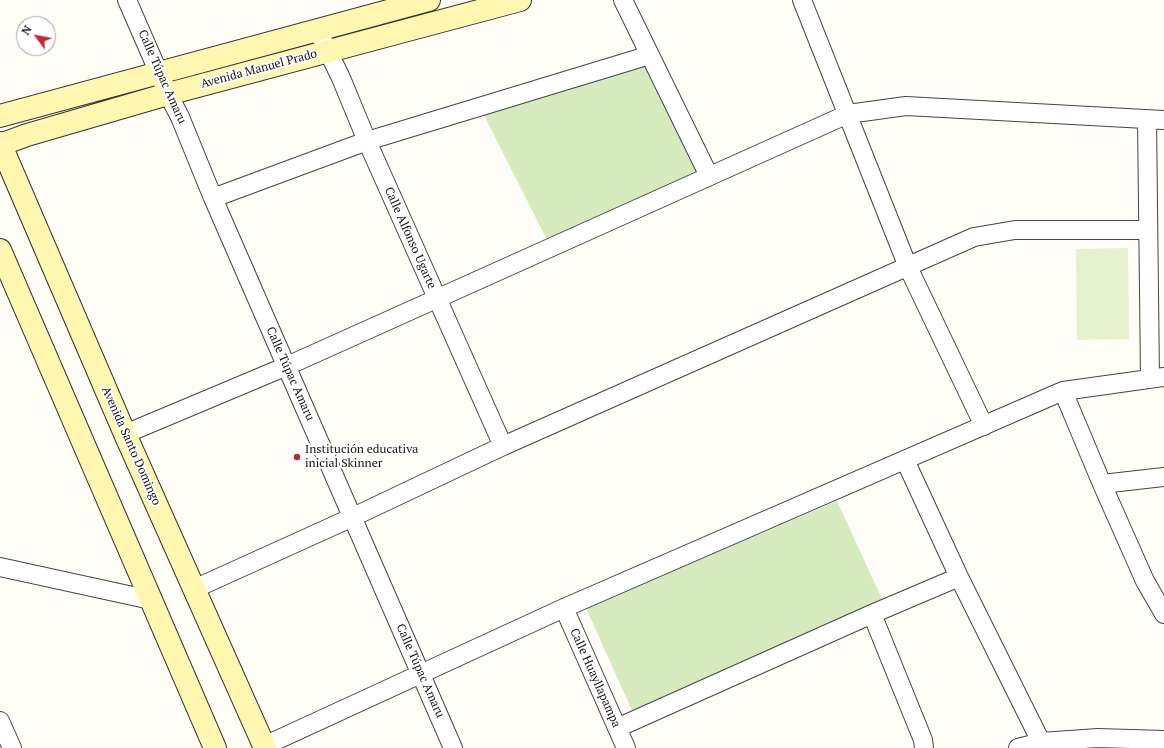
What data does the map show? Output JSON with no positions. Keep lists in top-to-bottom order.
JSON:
{
  "streets": {
    "street": [
      "Avenida Manuel Prado",
      "Calle Túpac Amaru",
      "Calle Alfonso Ugarte",
      "Avenida Santo Domingo",
      "Calle Huayllapampa"
    ]
  },
  "crossings": [
    ["Avenida Manuel Prado", "Calle Túpac Amaru"],
    ["Avenida Manuel Prado", "Calle Alfonso Ugarte"],
    ["Avenida Manuel Prado", "Avenida Santo Domingo"]
  ],
  "places": ["Institución educativa inicial Skinner"],
  "north": "top left"
}
